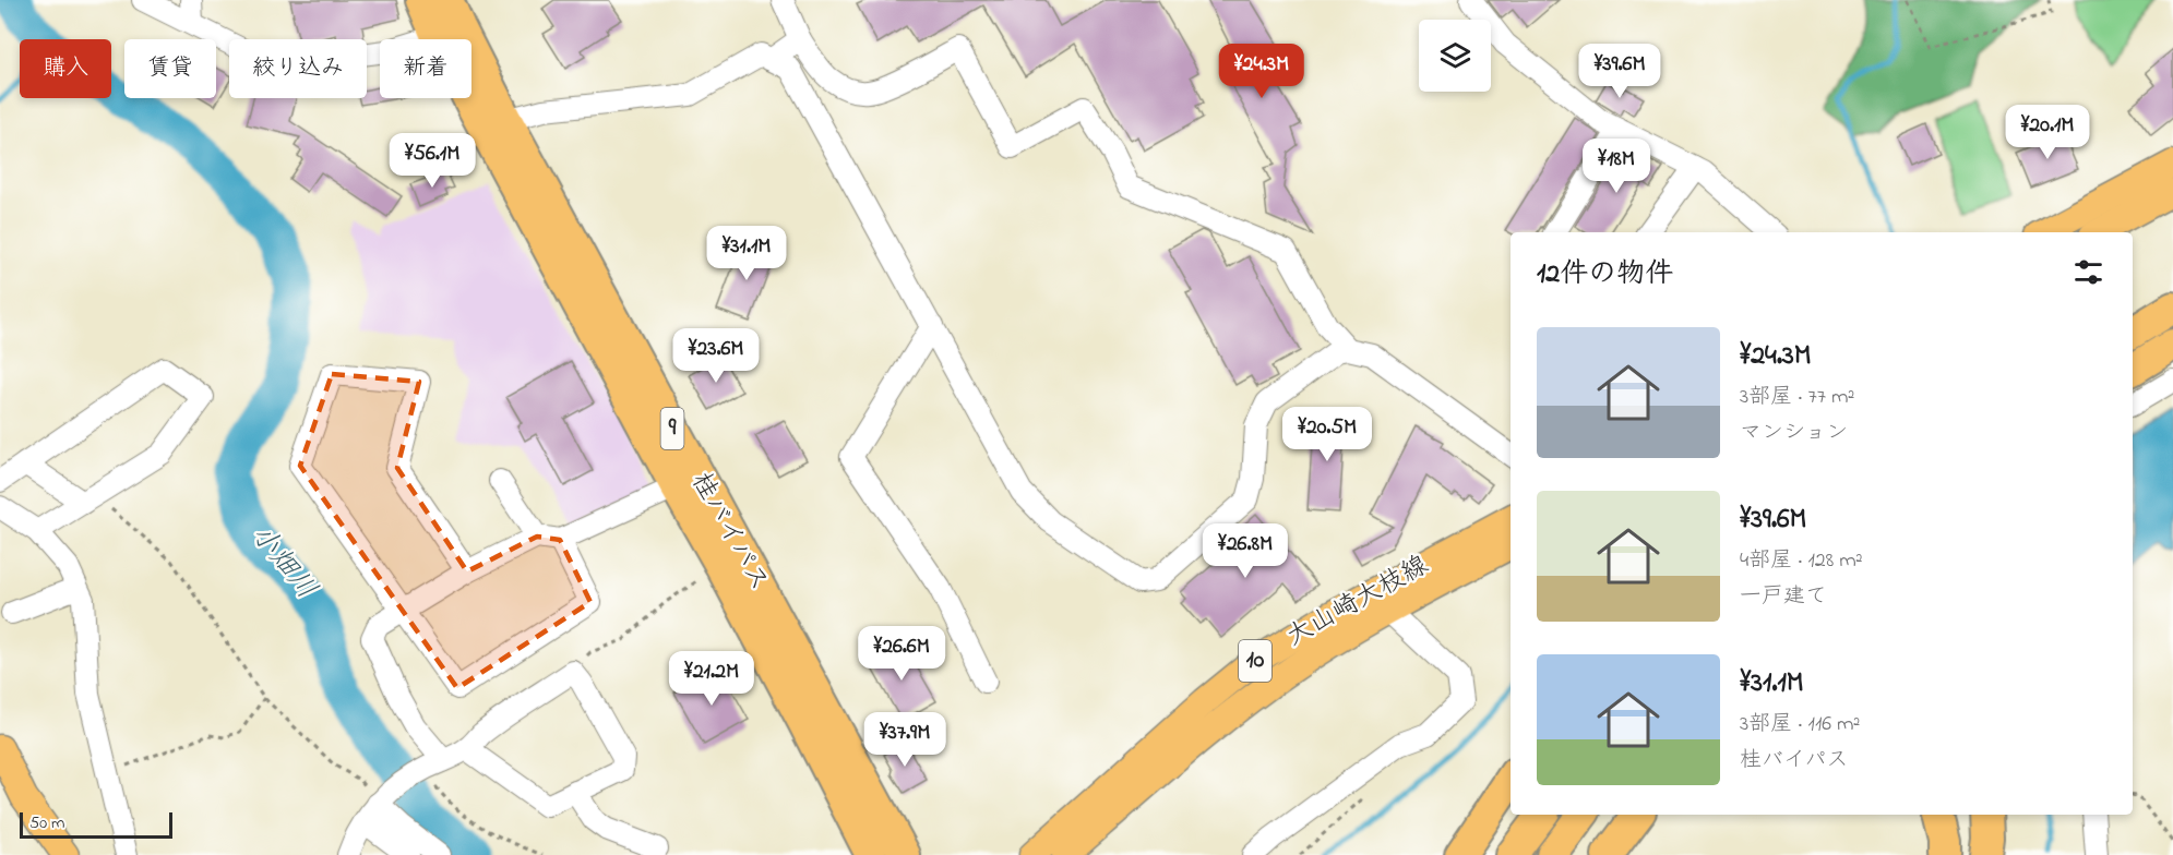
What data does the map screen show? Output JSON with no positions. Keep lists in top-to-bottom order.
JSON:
{
  "streets": {
    "highway": ["9", "桂バイパス"],
    "main road": ["大山崎大枝線", "10"]
  },
  "water": ["小畑川"],
  "scale_bar": "50 m",
  "page": {
    "chip": [
      "購入",
      "賃貸",
      "絞り込み",
      "新着"
    ],
    "price": [
      "¥24.3M",
      "¥39.6M",
      "¥20.1M",
      "¥56.1M",
      "¥18M",
      "¥31.1M",
      "¥23.6M",
      "¥20.5M",
      "¥26.8M",
      "¥26.6M",
      "¥21.2M",
      "¥37.9M"
    ],
    "heading": "12件の物件",
    "list": [
      {
        "name": "¥24.3M",
        "note": "3部屋 · 77 m² · マンション"
      },
      {
        "name": "¥39.6M",
        "note": "4部屋 · 128 m² · 一戸建て"
      },
      {
        "name": "¥31.1M",
        "note": "3部屋 · 116 m² · 桂バイパス"
      }
    ],
    "scale": "50 m"
  }
}
